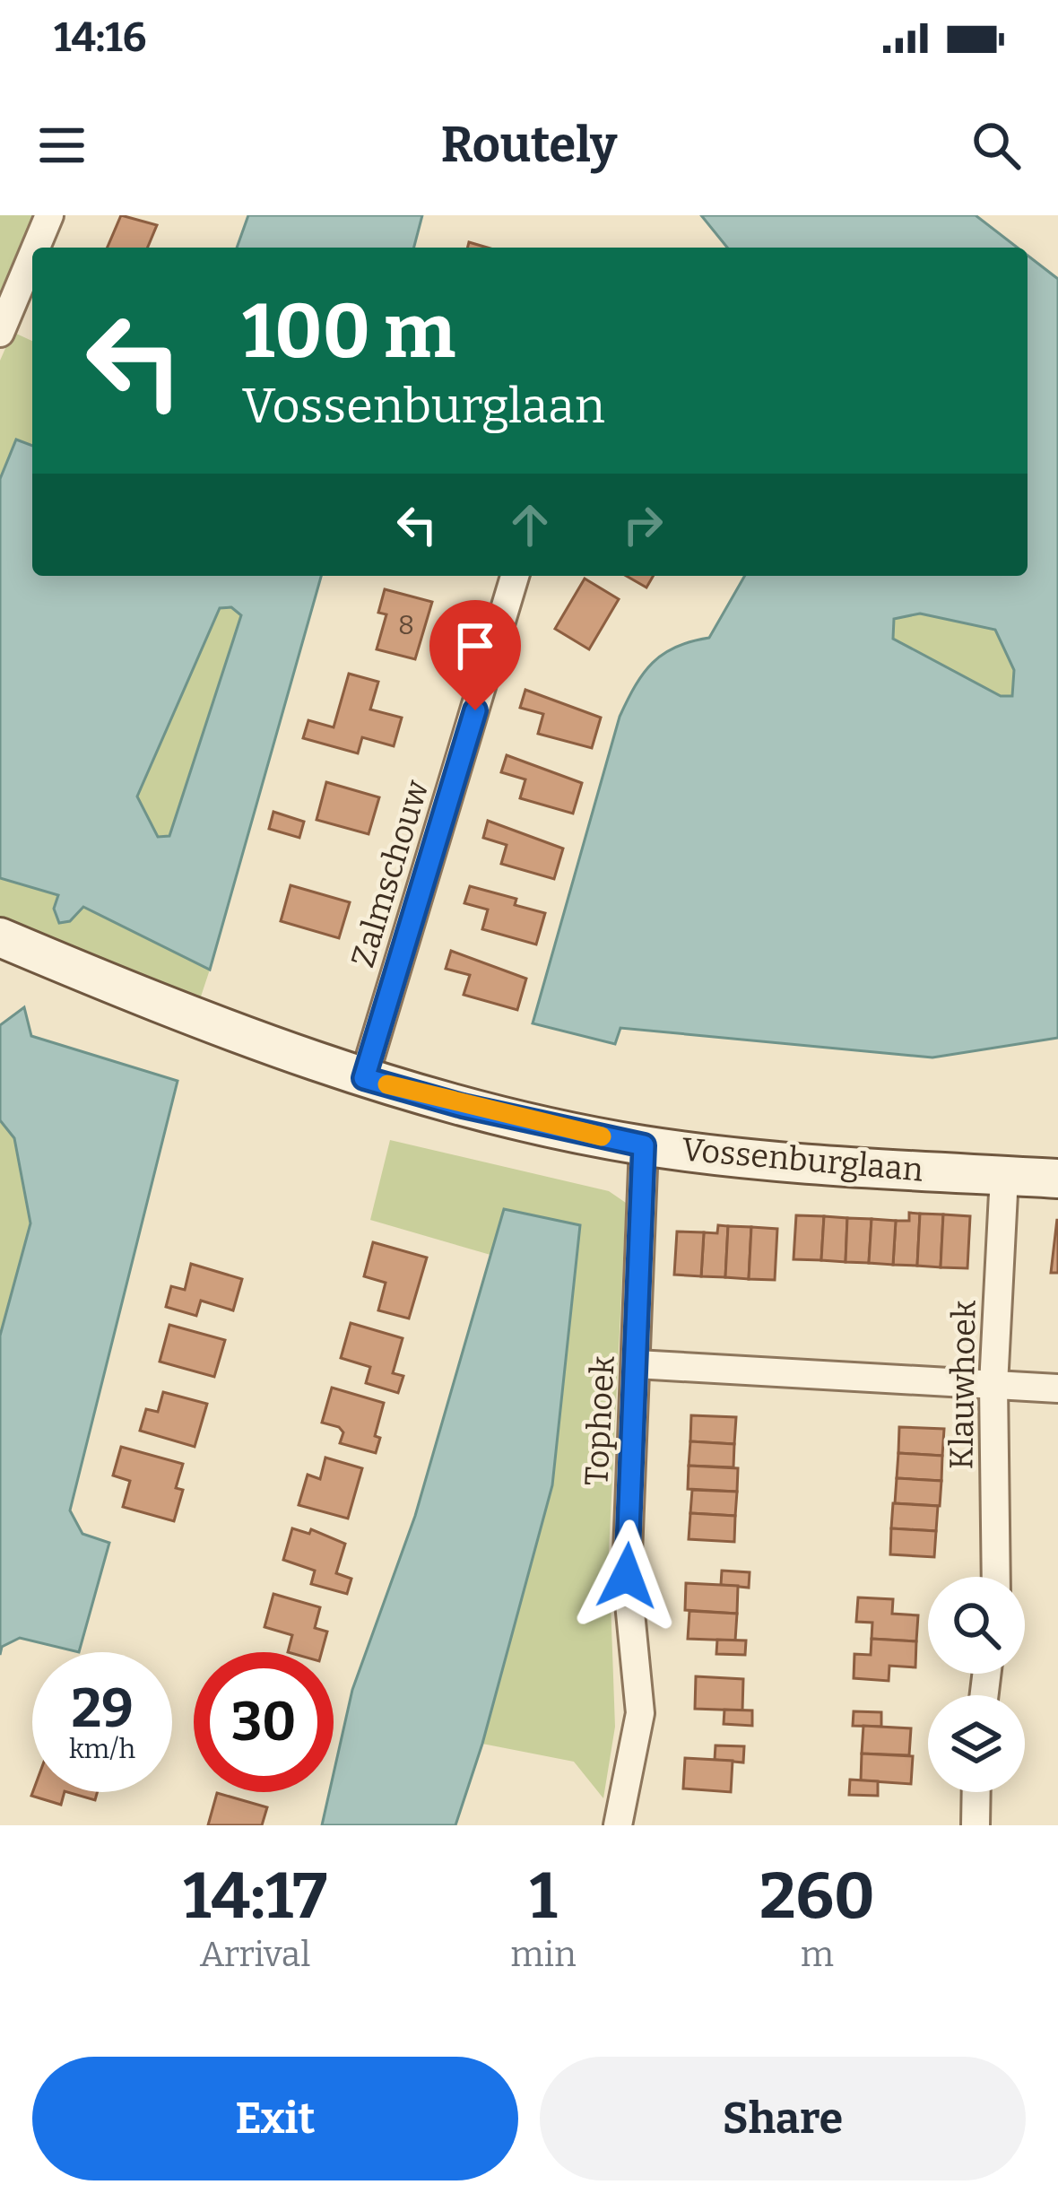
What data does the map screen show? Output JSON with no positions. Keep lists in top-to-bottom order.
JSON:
{
  "streets": {
    "street": [
      "Zalmschouw",
      "Vossenburglaan",
      "Klauwhoek",
      "Tophoek"
    ]
  },
  "crossings": [
    ["Zalmschouw", "Vossenburglaan"],
    ["Vossenburglaan", "Klauwhoek"],
    ["Vossenburglaan", "Tophoek"]
  ],
  "house_numbers": ["8"],
  "page": {
    "status": "14:16",
    "header": "Routely",
    "turn": ["100 m", "Vossenburglaan"],
    "speed": "29 km/h",
    "limit": "30",
    "eta": [
      "14:17",
      "Arrival",
      "1",
      "min",
      "260",
      "m"
    ],
    "buttons": ["Exit", "Share"]
  }
}
